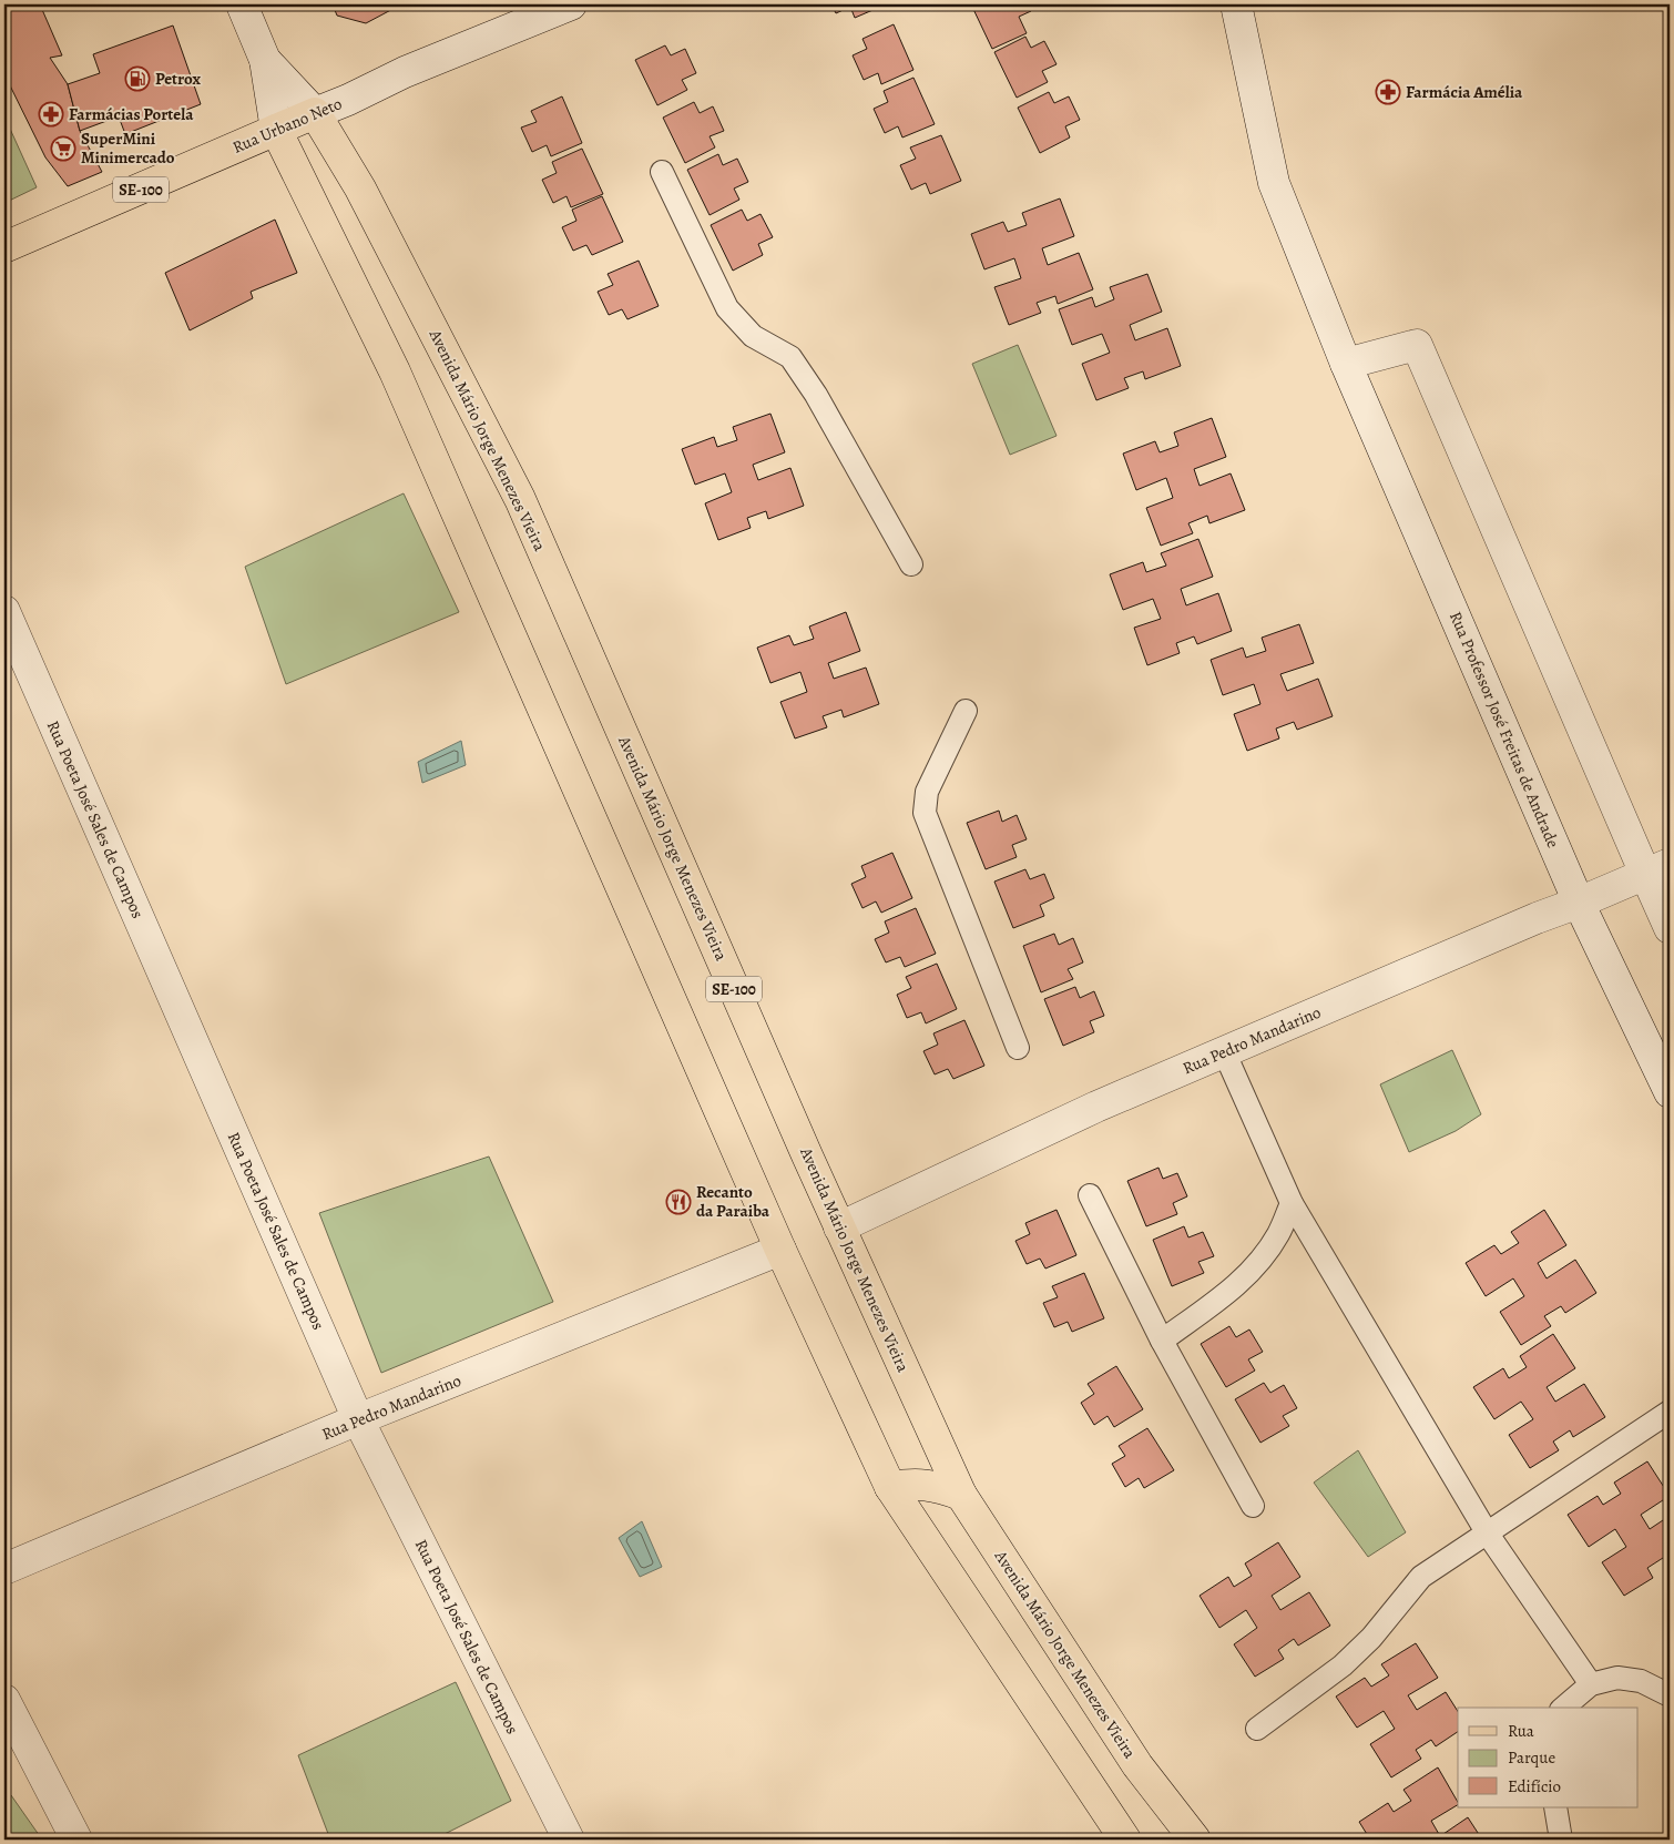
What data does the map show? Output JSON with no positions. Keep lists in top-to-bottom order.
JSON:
{
  "streets": {
    "main road": ["Rua Urbano Neto", "SE-100", "Avenida Mário Jorge Menezes Vieira"],
    "street": ["Rua Professor José Freitas de Andrade", "Rua Poeta José Sales de Campos", "Rua Pedro Mandarino"]
  },
  "crossings": [
    ["Rua Urbano Neto", "Avenida Mário Jorge Menezes Vieira"],
    ["Avenida Mário Jorge Menezes Vieira", "Rua Pedro Mandarino"],
    ["Rua Professor José Freitas de Andrade", "Rua Pedro Mandarino"],
    ["Rua Poeta José Sales de Campos", "Rua Pedro Mandarino"]
  ],
  "places": {
    "fuel station": ["Petrox"],
    "pharmacy": ["Farmácia Amélia", "Farmácias Portela"],
    "supermarket": ["SuperMini Minimercado"],
    "restaurant": ["Recanto da Paraiba"]
  },
  "legend": ["Rua", "Parque", "Edifício"]
}
